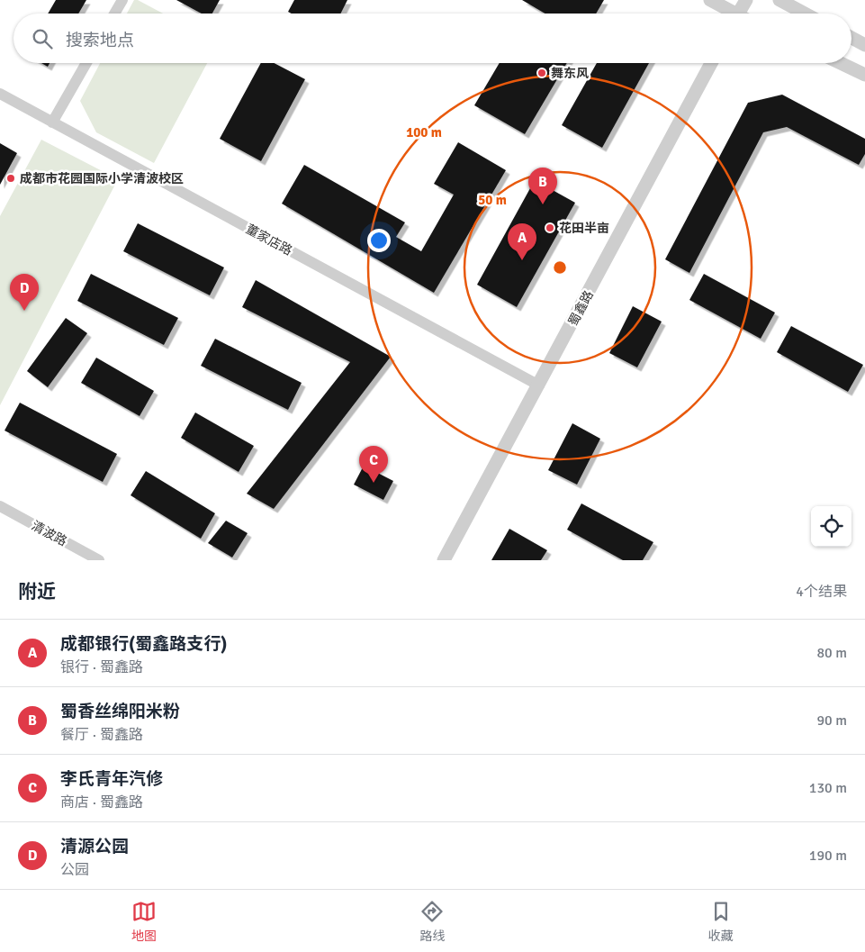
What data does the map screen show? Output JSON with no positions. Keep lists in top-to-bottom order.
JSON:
{
  "streets": {
    "street": ["董家店路", "蜀鑫路", "清波路"]
  },
  "crossings": [
    ["董家店路", "蜀鑫路"]
  ],
  "places": ["舞东风", "成都市花园国际小学清波校区", "花田半亩"],
  "page": {
    "search": "搜索地点",
    "pins": [
      "B",
      "A",
      "D",
      "C"
    ],
    "heading": ["附近", "4个结果"],
    "list": [
      {
        "mark": "A",
        "name": "成都银行(蜀鑫路支行)",
        "note": "银行 · 蜀鑫路",
        "value": "80 m"
      },
      {
        "mark": "B",
        "name": "蜀香丝绵阳米粉",
        "note": "餐厅 · 蜀鑫路",
        "value": "90 m"
      },
      {
        "mark": "C",
        "name": "李氏青年汽修",
        "note": "商店 · 蜀鑫路",
        "value": "130 m"
      },
      {
        "mark": "D",
        "name": "清源公园",
        "note": "公园",
        "value": "190 m"
      }
    ],
    "nav": ["地图", "路线", "收藏"]
  },
  "rings": ["100 m", "50 m"]
}
